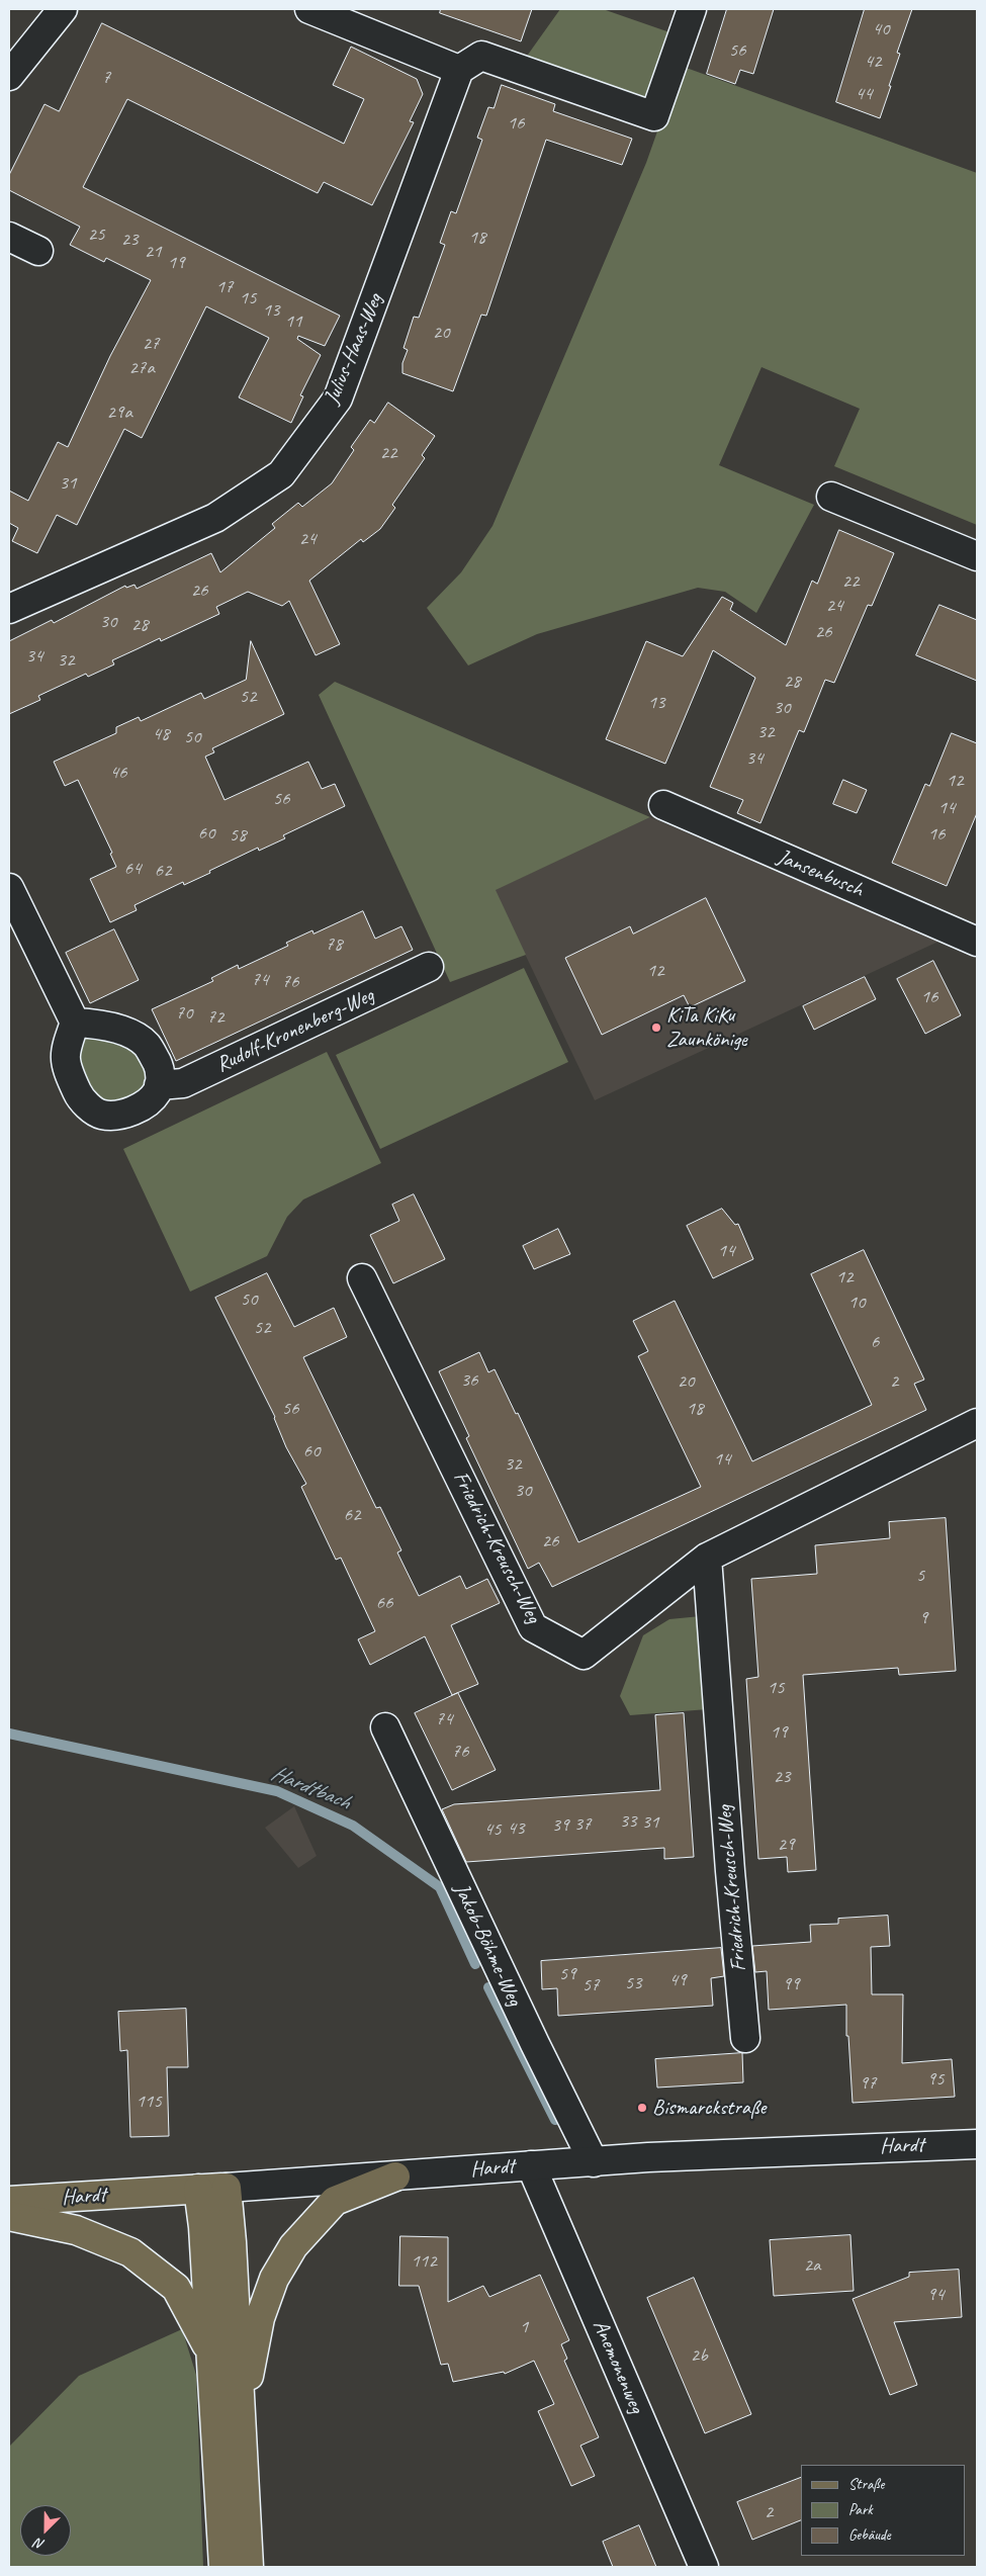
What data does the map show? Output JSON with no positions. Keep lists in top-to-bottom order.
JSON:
{
  "streets": {
    "main road": ["Hardt"],
    "street": [
      "Julius-Haas-Weg",
      "Jansenbusch",
      "Rudolf-Kronenberg-Weg",
      "Friedrich-Kreusch-Weg",
      "Jakob-Böhme-Weg",
      "Anemonenweg"
    ]
  },
  "crossings": [
    ["Jakob-Böhme-Weg", "Hardt"],
    ["Hardt", "Anemonenweg"]
  ],
  "water": ["Hardtbach"],
  "places": ["KiTa KiKu Zaunkönige", "Bismarckstraße"],
  "house_numbers": [
    "40",
    "56",
    "42",
    "7",
    "44",
    "16",
    "25",
    "18",
    "23",
    "21",
    "19",
    "17",
    "15",
    "13",
    "11",
    "20",
    "27",
    "27a",
    "29a",
    "22",
    "31",
    "24",
    "22",
    "26",
    "24",
    "30",
    "28",
    "26",
    "34",
    "32",
    "28",
    "52",
    "13",
    "30",
    "32",
    "48",
    "50",
    "34",
    "46",
    "12",
    "56",
    "14",
    "60",
    "16",
    "58",
    "64",
    "62",
    "78",
    "12",
    "74",
    "76",
    "16",
    "70",
    "72",
    "14",
    "12",
    "50",
    "10",
    "52",
    "6",
    "36",
    "20",
    "2",
    "56",
    "18",
    "60",
    "14",
    "32",
    "30",
    "62",
    "26",
    "5",
    "66",
    "9",
    "15",
    "74",
    "19",
    "76",
    "23",
    "33",
    "31",
    "37",
    "39",
    "43",
    "45",
    "29",
    "59",
    "49",
    "53",
    "99",
    "57",
    "95",
    "97",
    "115",
    "112",
    "2a",
    "94",
    "1",
    "2b",
    "2"
  ],
  "legend": ["Straße", "Park", "Gebäude"],
  "north": "bottom left"
}
